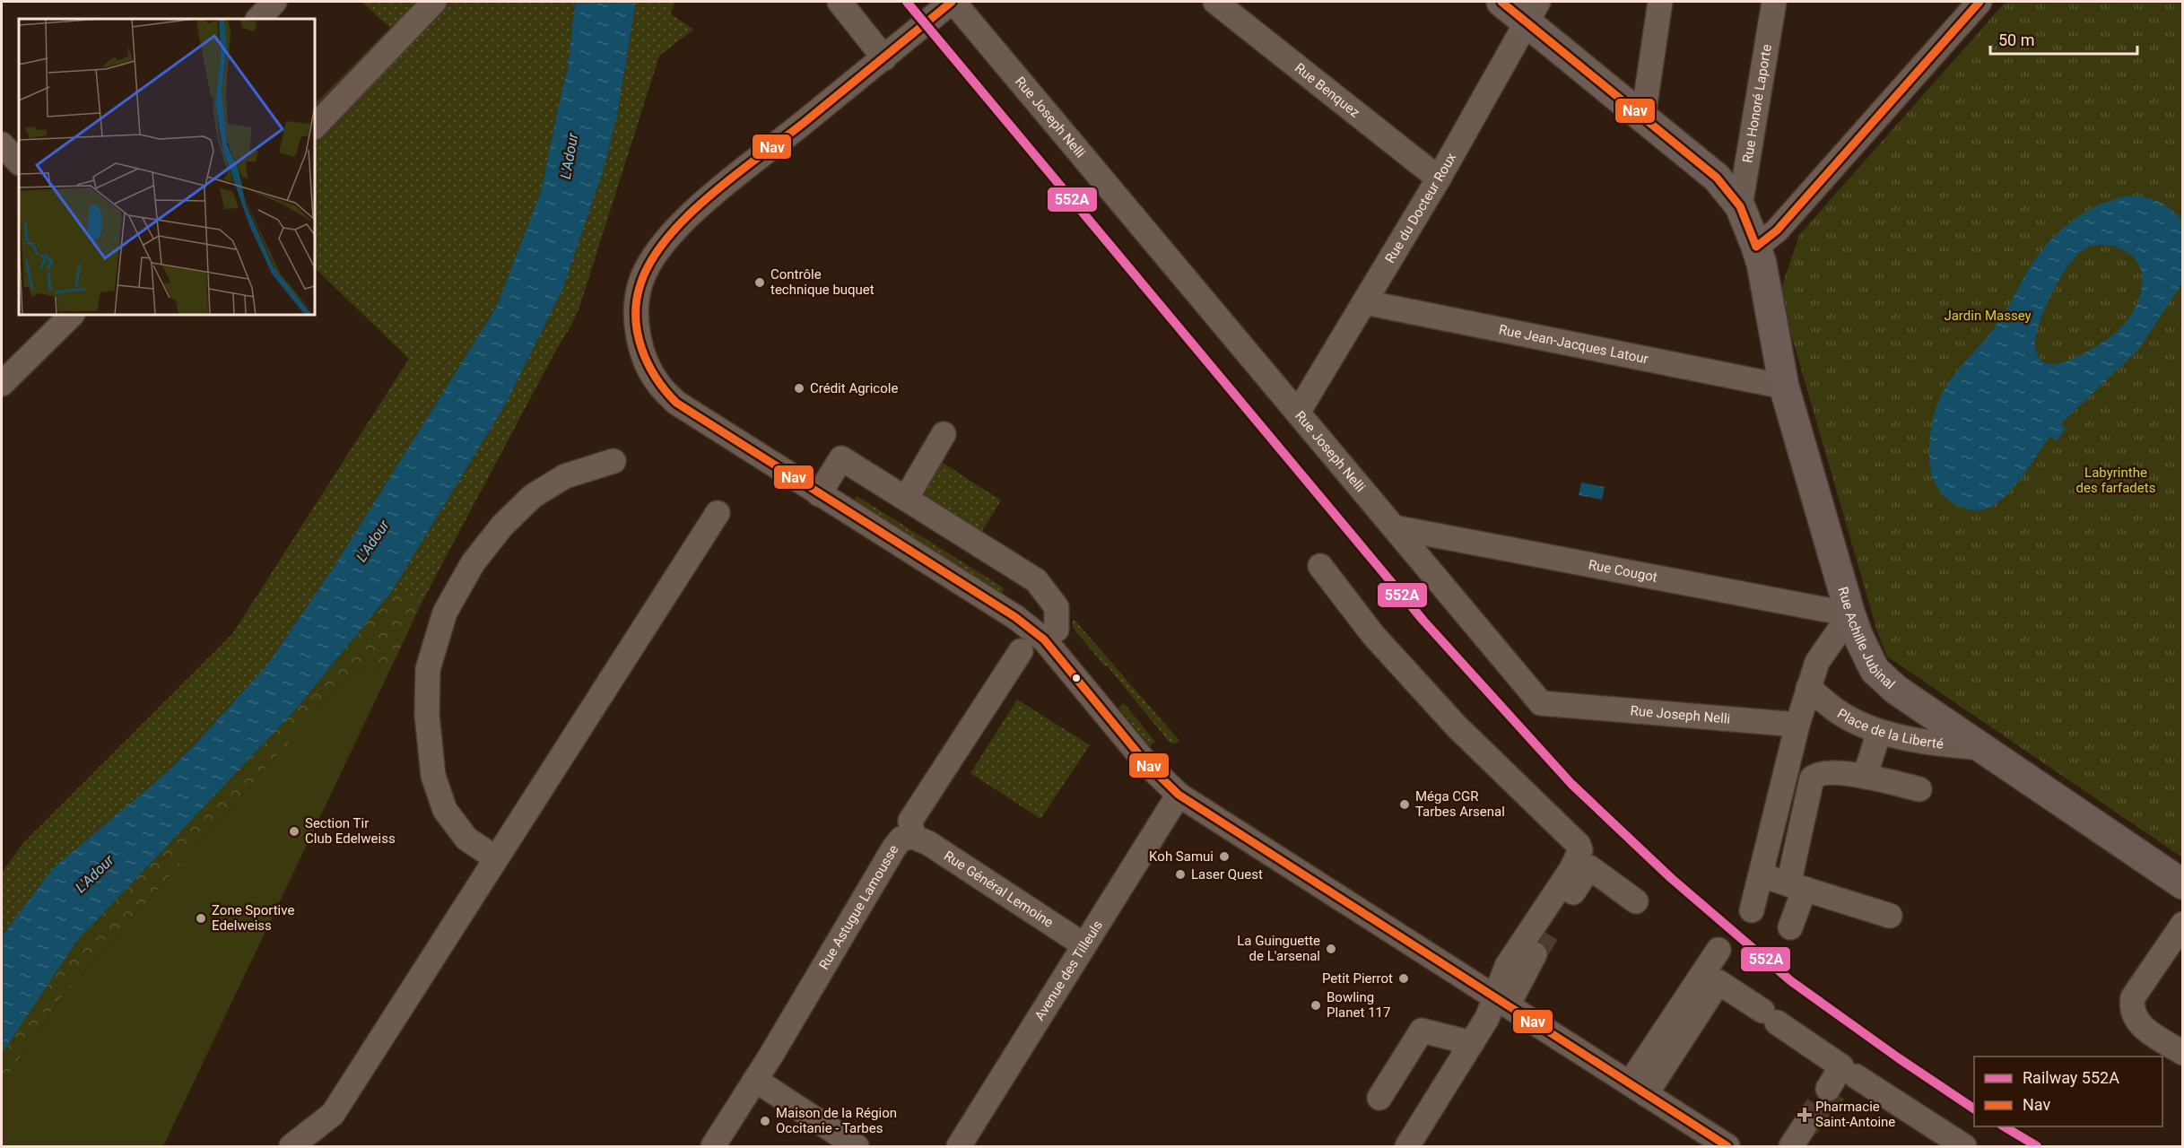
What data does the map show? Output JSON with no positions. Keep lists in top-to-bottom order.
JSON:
{
  "streets": {
    "main road": ["Rue Achille Jubinal"],
    "street": [
      "Rue Benquez",
      "Rue Honoré Laporte",
      "Rue Joseph Nelli",
      "Rue du Docteur Roux",
      "Rue Jean-Jacques Latour",
      "Rue Cougot",
      "Place de la Liberté",
      "Rue Général Lemoine",
      "Rue Astugue Lamousse",
      "Avenue des Tilleuls"
    ]
  },
  "crossings": [
    ["Rue Benquez", "Rue du Docteur Roux"],
    ["Rue Honoré Laporte", "Rue Achille Jubinal"],
    ["Rue Joseph Nelli", "Rue du Docteur Roux"],
    ["Rue Joseph Nelli", "Rue Cougot"],
    ["Rue du Docteur Roux", "Rue Jean-Jacques Latour"],
    ["Rue du Docteur Roux", "Rue Achille Jubinal"],
    ["Rue Jean-Jacques Latour", "Rue Achille Jubinal"],
    ["Rue Cougot", "Rue Achille Jubinal"],
    ["Rue Achille Jubinal", "Place de la Liberté"],
    ["Rue Général Lemoine", "Rue Astugue Lamousse"],
    ["Rue Général Lemoine", "Avenue des Tilleuls"]
  ],
  "water": ["L'Adour"],
  "parks": ["Jardin Massey", "Labyrinthe des farfadets"],
  "places": {
    "other": [
      "Contrôle technique buquet",
      "Crédit Agricole",
      "Méga CGR Tarbes Arsenal",
      "Section Tir Club Edelweiss",
      "Koh Samui",
      "Laser Quest",
      "Zone Sportive Edelweiss",
      "La Guinguette de L'arsenal",
      "Petit Pierrot",
      "Bowling Planet 117",
      "Maison de la Région Occitanie - Tarbes"
    ],
    "health": ["Pharmacie Saint-Antoine"]
  },
  "lines": ["rail line 552A", "transit line Nav"],
  "legend": ["Railway 552A", "Nav"],
  "scale_bar": "50 m"
}
